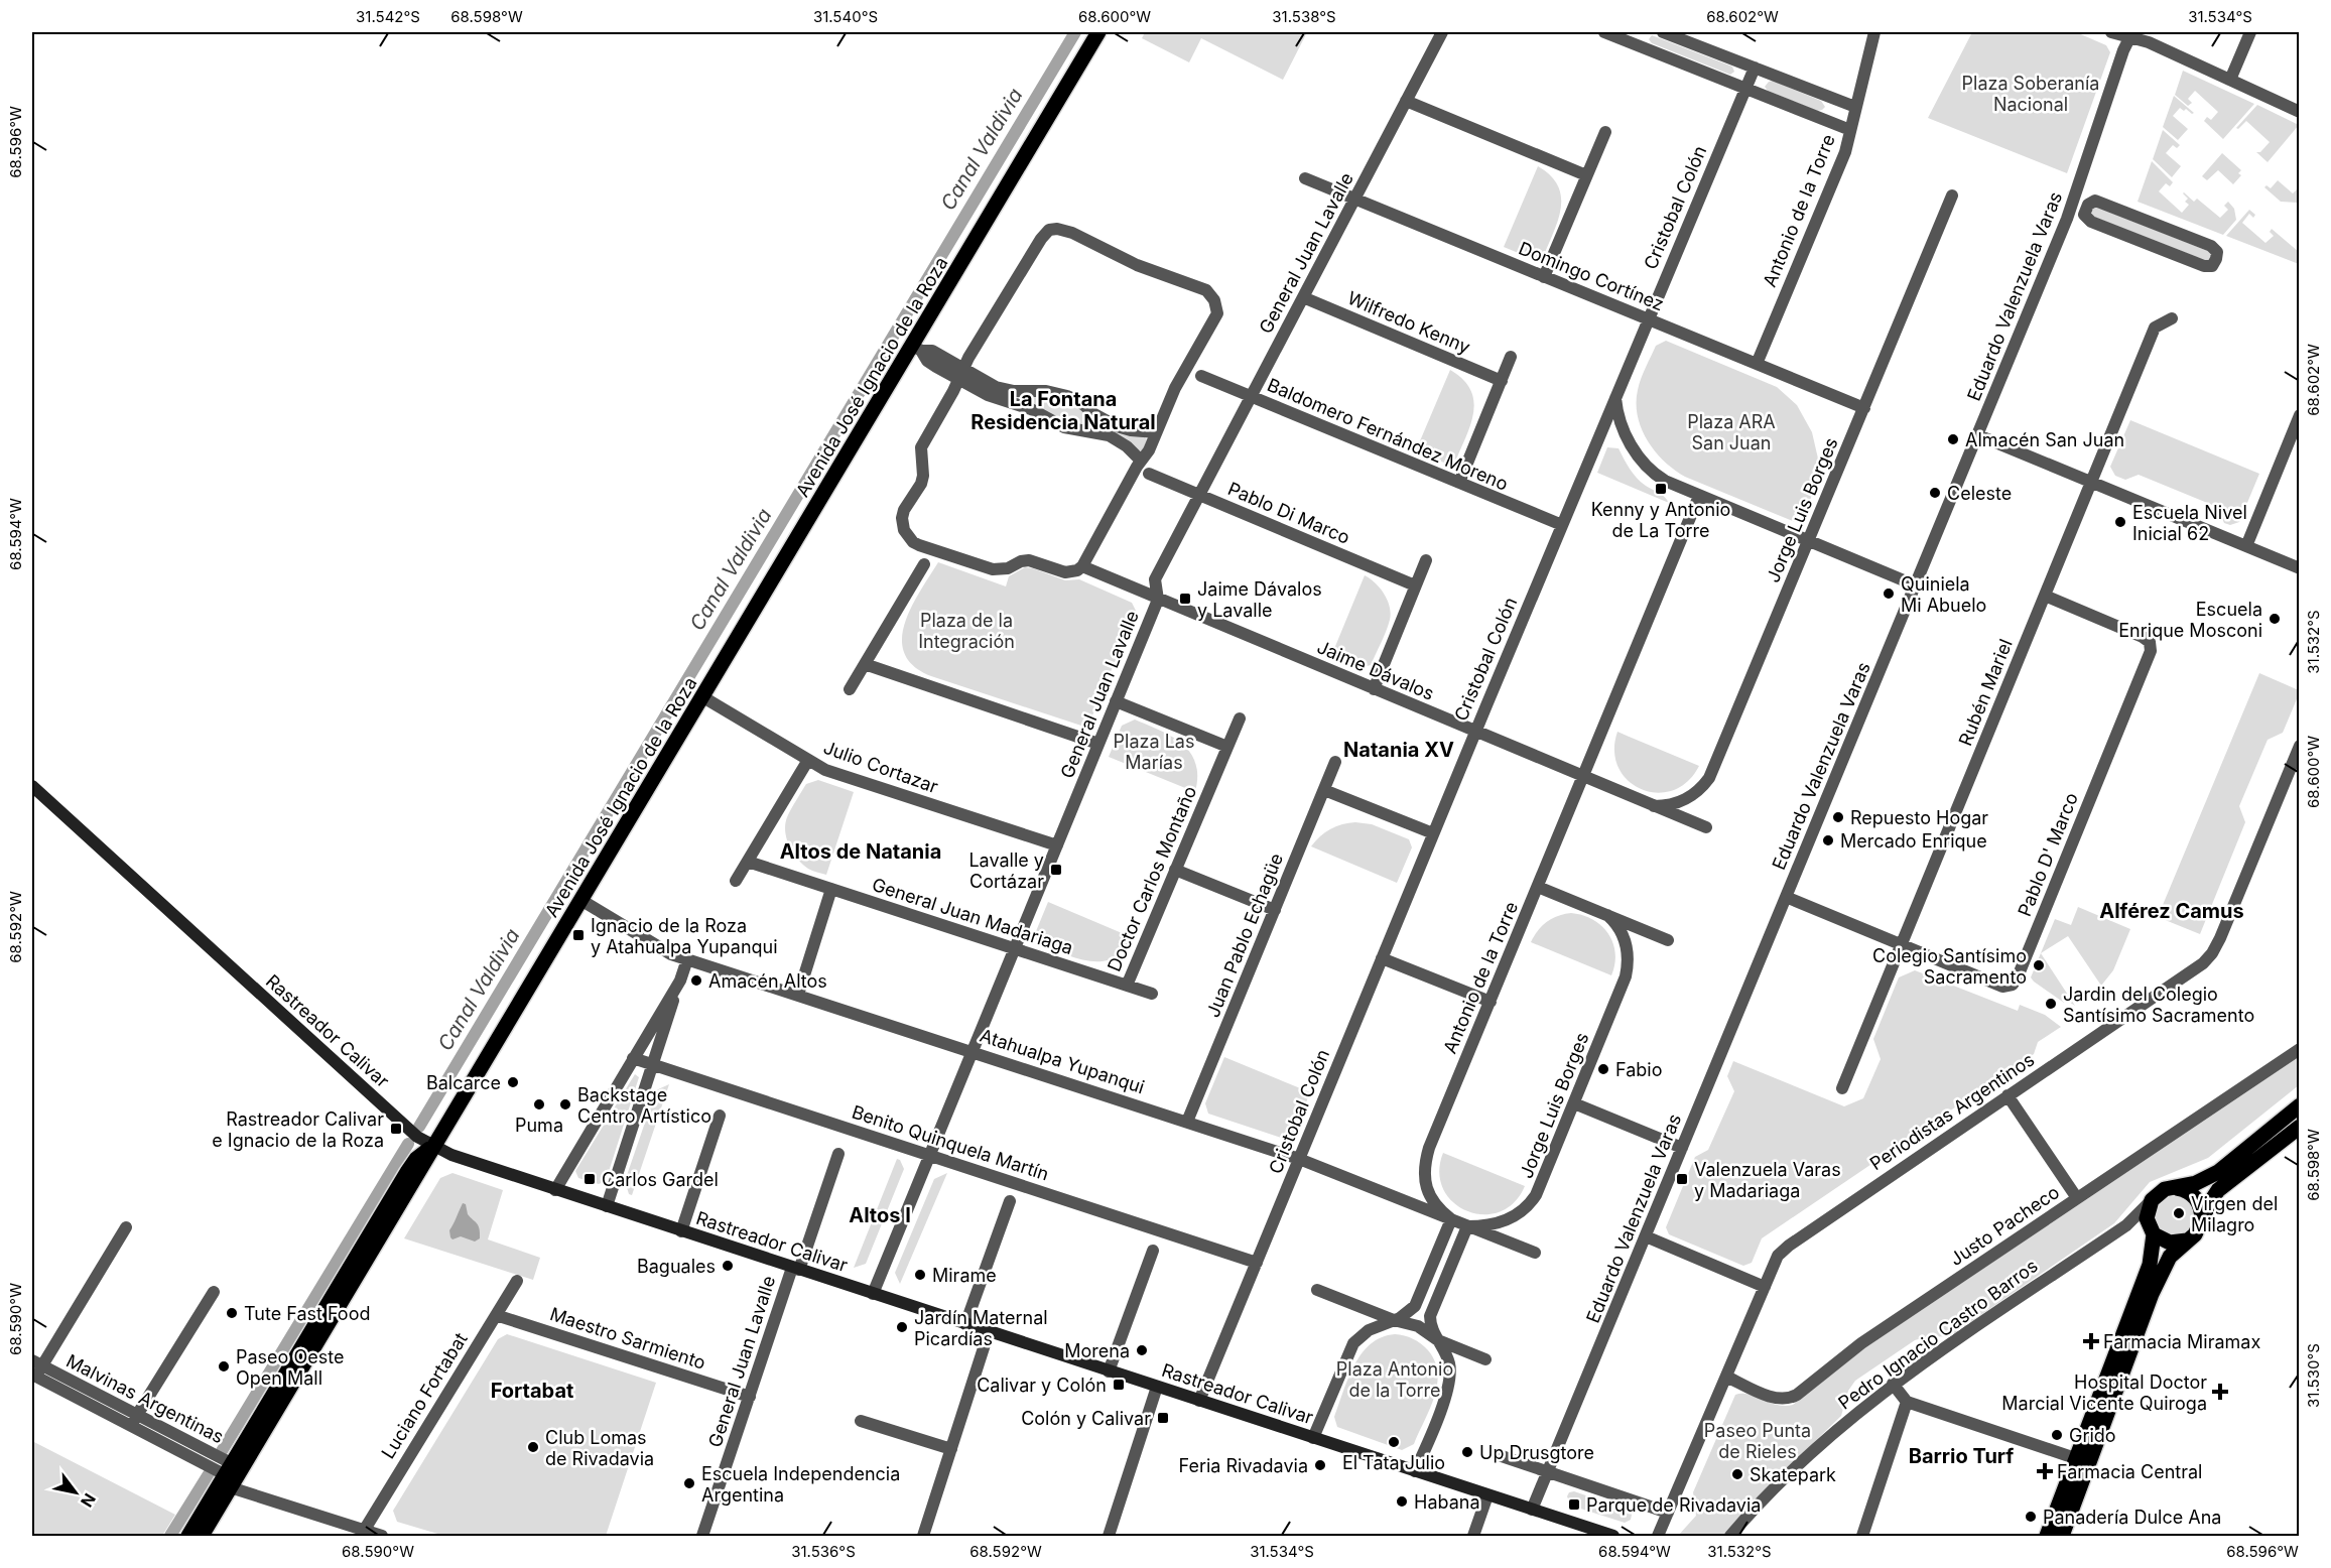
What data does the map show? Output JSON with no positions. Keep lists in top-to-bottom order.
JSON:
{
  "streets": {
    "main road": ["Avenida José Ignacio de la Roza", "Rastreador Calivar"],
    "street": [
      "Cristobal Colón",
      "Antonio de la Torre",
      "General Juan Lavalle",
      "Domingo Cortínez",
      "Eduardo Valenzuela Varas",
      "Wilfredo Kenny",
      "Baldomero Fernández Moreno",
      "Jorge Luis Borges",
      "Pablo Di Marco",
      "Jaime Dávalos",
      "Rubén Mariel",
      "Julio Cortazar",
      "Pablo D' Marco",
      "Doctor Carlos Montaño",
      "General Juan Madariaga",
      "Juan Pablo Echagüe",
      "Atahualpa Yupanqui",
      "Periodistas Argentinos",
      "Benito Quinquela Martín",
      "Justo Pacheco",
      "Pedro Ignacio Castro Barros",
      "Maestro Sarmiento",
      "Luciano Fortabat",
      "Malvinas Argentinas"
    ]
  },
  "crossings": [
    ["Cristobal Colón", "Domingo Cortínez"],
    ["Cristobal Colón", "Baldomero Fernández Moreno"],
    ["Cristobal Colón", "Jaime Dávalos"],
    ["Cristobal Colón", "Rastreador Calivar"],
    ["Cristobal Colón", "Atahualpa Yupanqui"],
    ["Cristobal Colón", "Benito Quinquela Martín"],
    ["Antonio de la Torre", "Domingo Cortínez"],
    ["Antonio de la Torre", "Jaime Dávalos"],
    ["Antonio de la Torre", "Atahualpa Yupanqui"],
    ["General Juan Lavalle", "Domingo Cortínez"],
    ["General Juan Lavalle", "Wilfredo Kenny"],
    ["General Juan Lavalle", "Baldomero Fernández Moreno"],
    ["General Juan Lavalle", "Pablo Di Marco"],
    ["General Juan Lavalle", "Jaime Dávalos"],
    ["General Juan Lavalle", "Julio Cortazar"],
    ["General Juan Lavalle", "General Juan Madariaga"],
    ["General Juan Lavalle", "Rastreador Calivar"],
    ["General Juan Lavalle", "Atahualpa Yupanqui"],
    ["General Juan Lavalle", "Benito Quinquela Martín"],
    ["General Juan Lavalle", "Maestro Sarmiento"],
    ["Domingo Cortínez", "Jorge Luis Borges"],
    ["Eduardo Valenzuela Varas", "Pablo D' Marco"],
    ["Eduardo Valenzuela Varas", "Rastreador Calivar"],
    ["Avenida José Ignacio de la Roza", "Julio Cortazar"],
    ["Avenida José Ignacio de la Roza", "Rastreador Calivar"],
    ["Avenida José Ignacio de la Roza", "Atahualpa Yupanqui"],
    ["Avenida José Ignacio de la Roza", "Malvinas Argentinas"],
    ["Jorge Luis Borges", "Jaime Dávalos"],
    ["Jorge Luis Borges", "Atahualpa Yupanqui"],
    ["Rubén Mariel", "Pablo D' Marco"],
    ["Doctor Carlos Montaño", "General Juan Madariaga"],
    ["Juan Pablo Echagüe", "Atahualpa Yupanqui"],
    ["Periodistas Argentinos", "Justo Pacheco"],
    ["Maestro Sarmiento", "Luciano Fortabat"],
    ["Luciano Fortabat", "Malvinas Argentinas"]
  ],
  "districts": [
    "La Fontana Residencia Natural",
    "Natania XV",
    "Altos de Natania",
    "Alférez Camus",
    "Altos I",
    "Fortabat",
    "Barrio Turf"
  ],
  "water": ["Canal Valdivia"],
  "parks": [
    "Plaza Soberanía Nacional",
    "Plaza ARA San Juan",
    "Plaza de la Integración",
    "Plaza Las Marías",
    "Plaza Antonio de la Torre",
    "Paseo Punta de Rieles"
  ],
  "places": {
    "other": [
      "Almacén San Juan",
      "Celeste",
      "Escuela Nivel Inicial 62",
      "Quiniela Mi Abuelo",
      "Escuela Enrique Mosconi",
      "Repuesto Hogar",
      "Mercado Enrique",
      "Colegio Santísimo Sacramento",
      "Amacén Altos",
      "Jardin del Colegio Santísimo Sacramento",
      "Fabio",
      "Balcarce",
      "Puma",
      "Backstage Centro Artístico",
      "Virgen del Milagro",
      "Baguales",
      "Mirame",
      "Tute Fast Food",
      "Jardín Maternal Picardías",
      "Morena",
      "Paseo Oeste Open Mall",
      "Grido",
      "El Tata Julio",
      "Club Lomas de Rivadavia",
      "Up Drusgtore",
      "Feria Rivadavia",
      "Skatepark",
      "Escuela Independencia Argentina",
      "Habana",
      "Panadería Dulce Ana"
    ],
    "transit": [
      "Kenny y Antonio de La Torre",
      "Jaime Dávalos y Lavalle",
      "Lavalle y Cortázar",
      "Ignacio de la Roza y Atahualpa Yupanqui",
      "Rastreador Calivar e Ignacio de la Roza",
      "Carlos Gardel",
      "Valenzuela Varas y Madariaga",
      "Calivar y Colón",
      "Colón y Calivar",
      "Parque de Rivadavia"
    ],
    "health": ["Farmacia Miramax", "Hospital Doctor Marcial Vicente Quiroga", "Farmacia Central"]
  },
  "north": "bottom right",
  "coordinates": [
    "31.542°S",
    "68.598°W",
    "31.540°S",
    "68.600°W",
    "31.538°S",
    "68.602°W",
    "31.534°S",
    "68.596°W",
    "68.594°W",
    "31.532°S",
    "68.592°W",
    "68.590°W",
    "31.530°S",
    "31.536°S"
  ]
}
